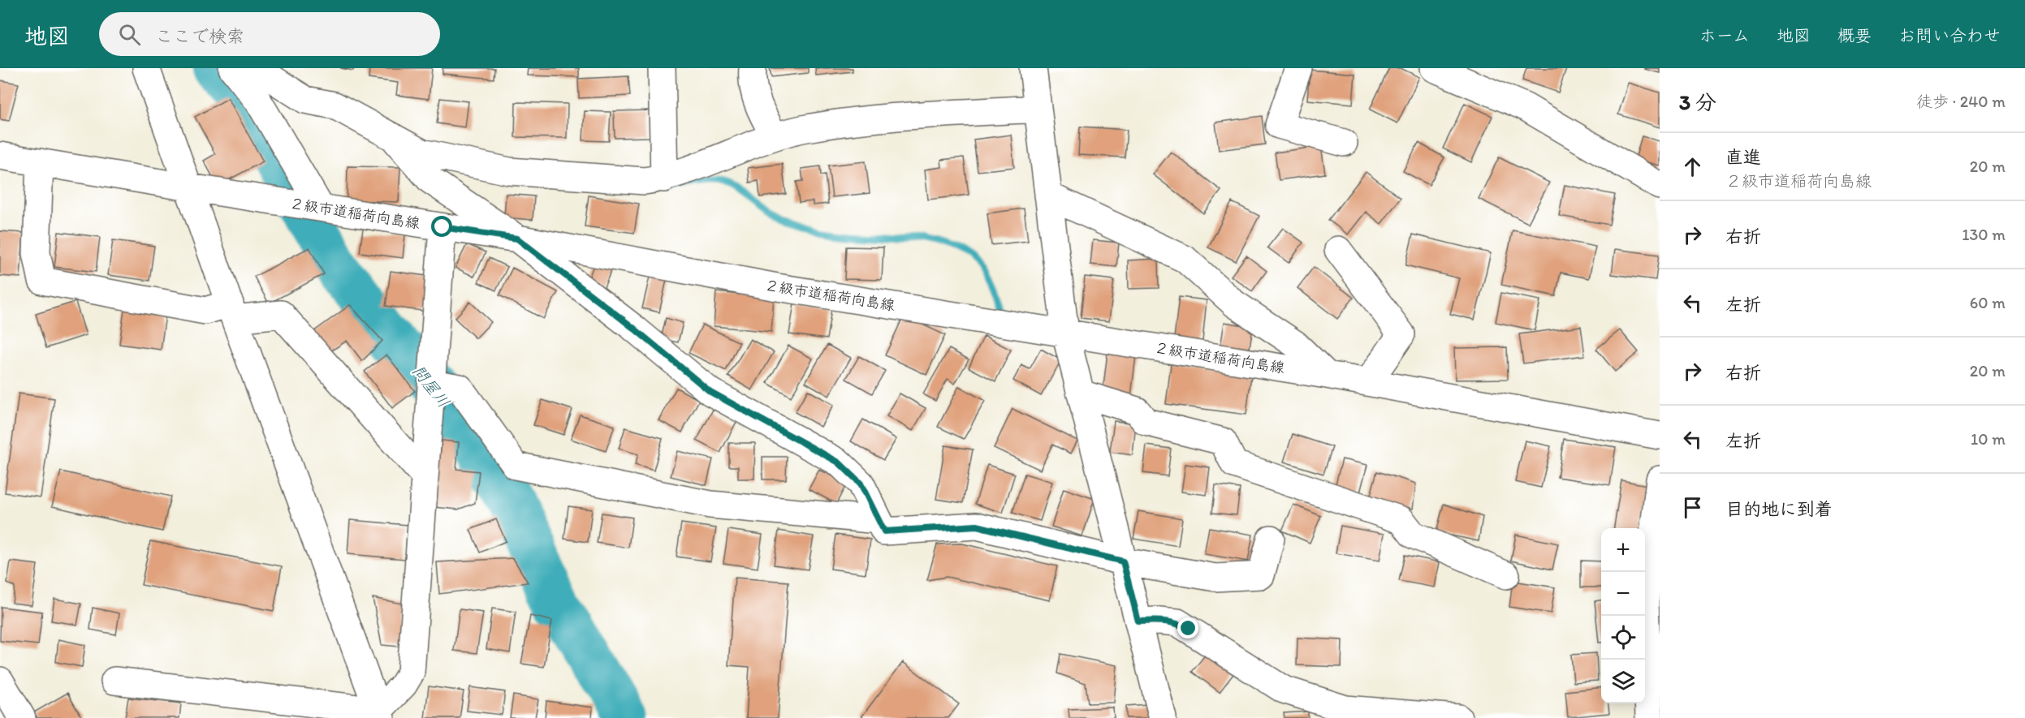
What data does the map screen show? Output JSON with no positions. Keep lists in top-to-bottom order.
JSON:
{
  "streets": {
    "street": ["２級市道稲荷向島線"]
  },
  "water": ["問屋川"],
  "page": {
    "header": "地図",
    "search": "ここで検索",
    "nav": [
      "ホーム",
      "地図",
      "概要",
      "お問い合わせ"
    ],
    "heading": ["3 分", "徒歩 · 240 m"],
    "list": [
      ["直進", "２級市道稲荷向島線", "20 m"],
      ["右折", "130 m"],
      ["左折", "60 m"],
      ["右折", "20 m"],
      ["左折", "10 m"],
      "目的地に到着"
    ],
    "map_buttons": ["+", "−"]
  }
}
